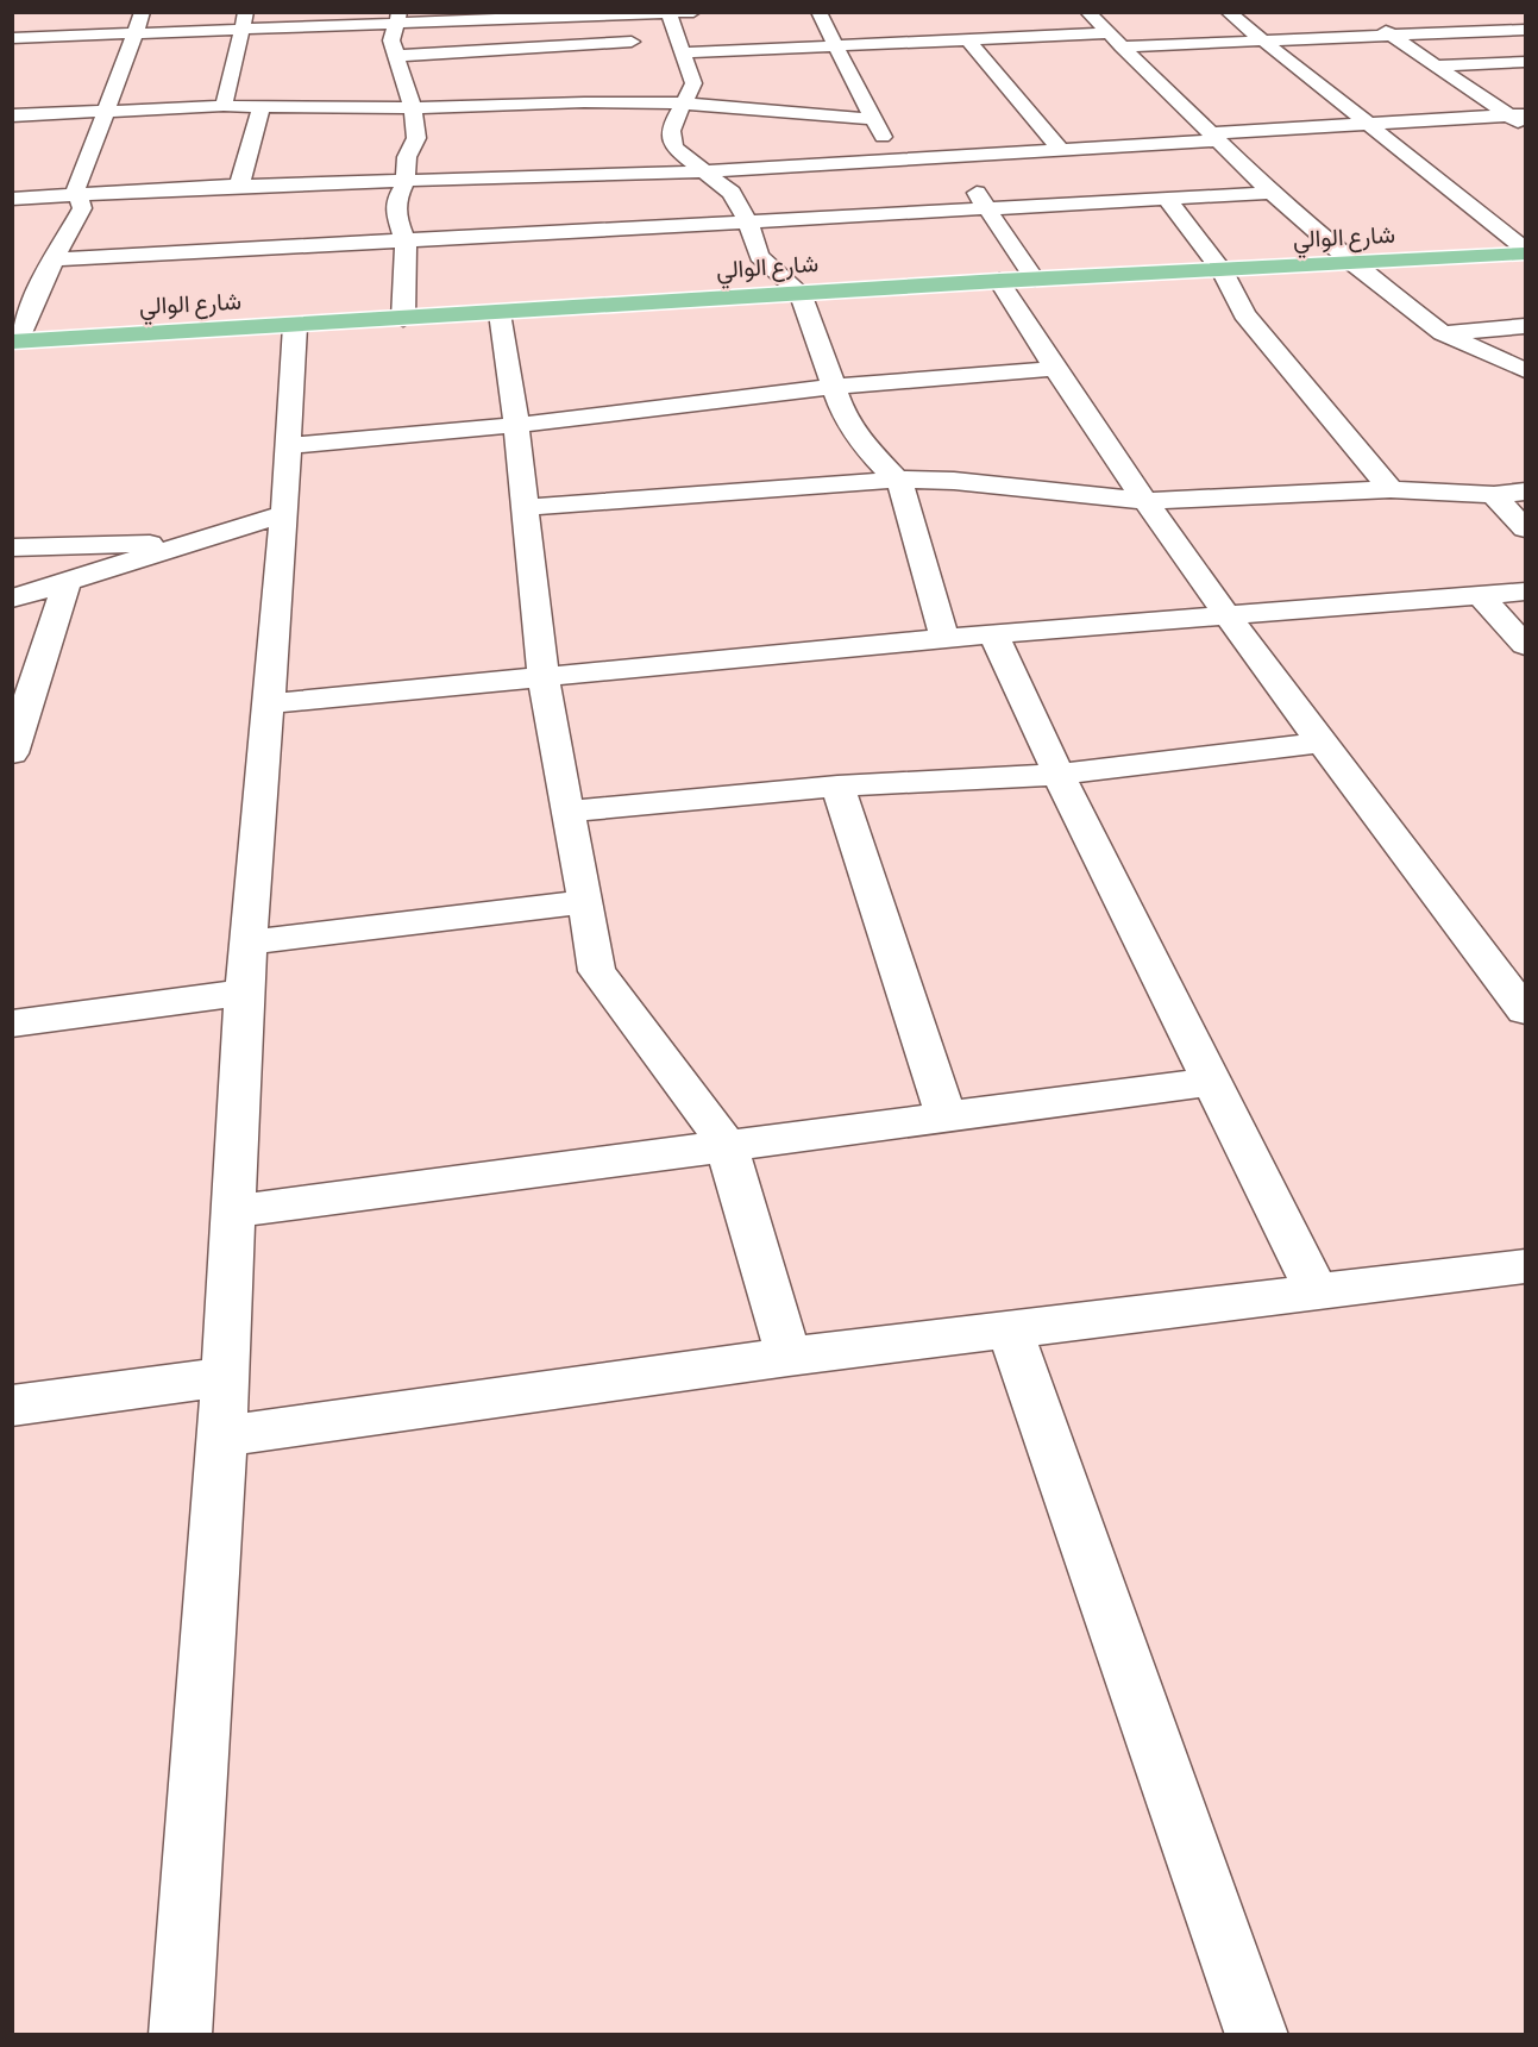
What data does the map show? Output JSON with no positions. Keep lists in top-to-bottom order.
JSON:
{
  "streets": {
    "main road": ["شارع الوالي"]
  }
}
